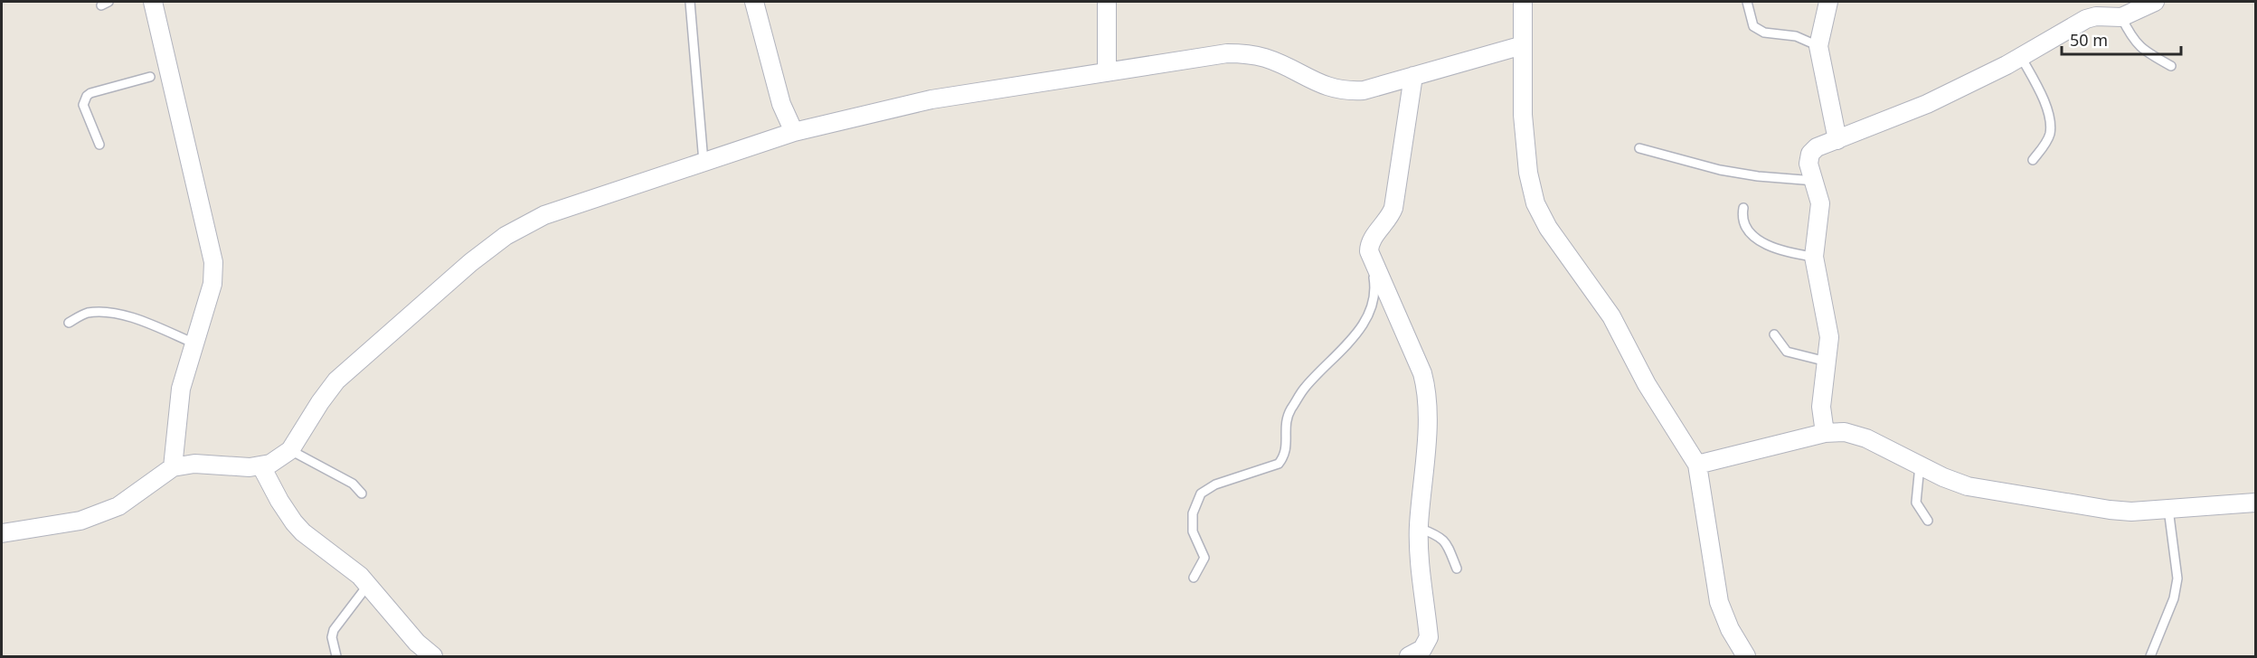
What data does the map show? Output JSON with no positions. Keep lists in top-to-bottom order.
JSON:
{
  "scale_bar": "50 m"
}
